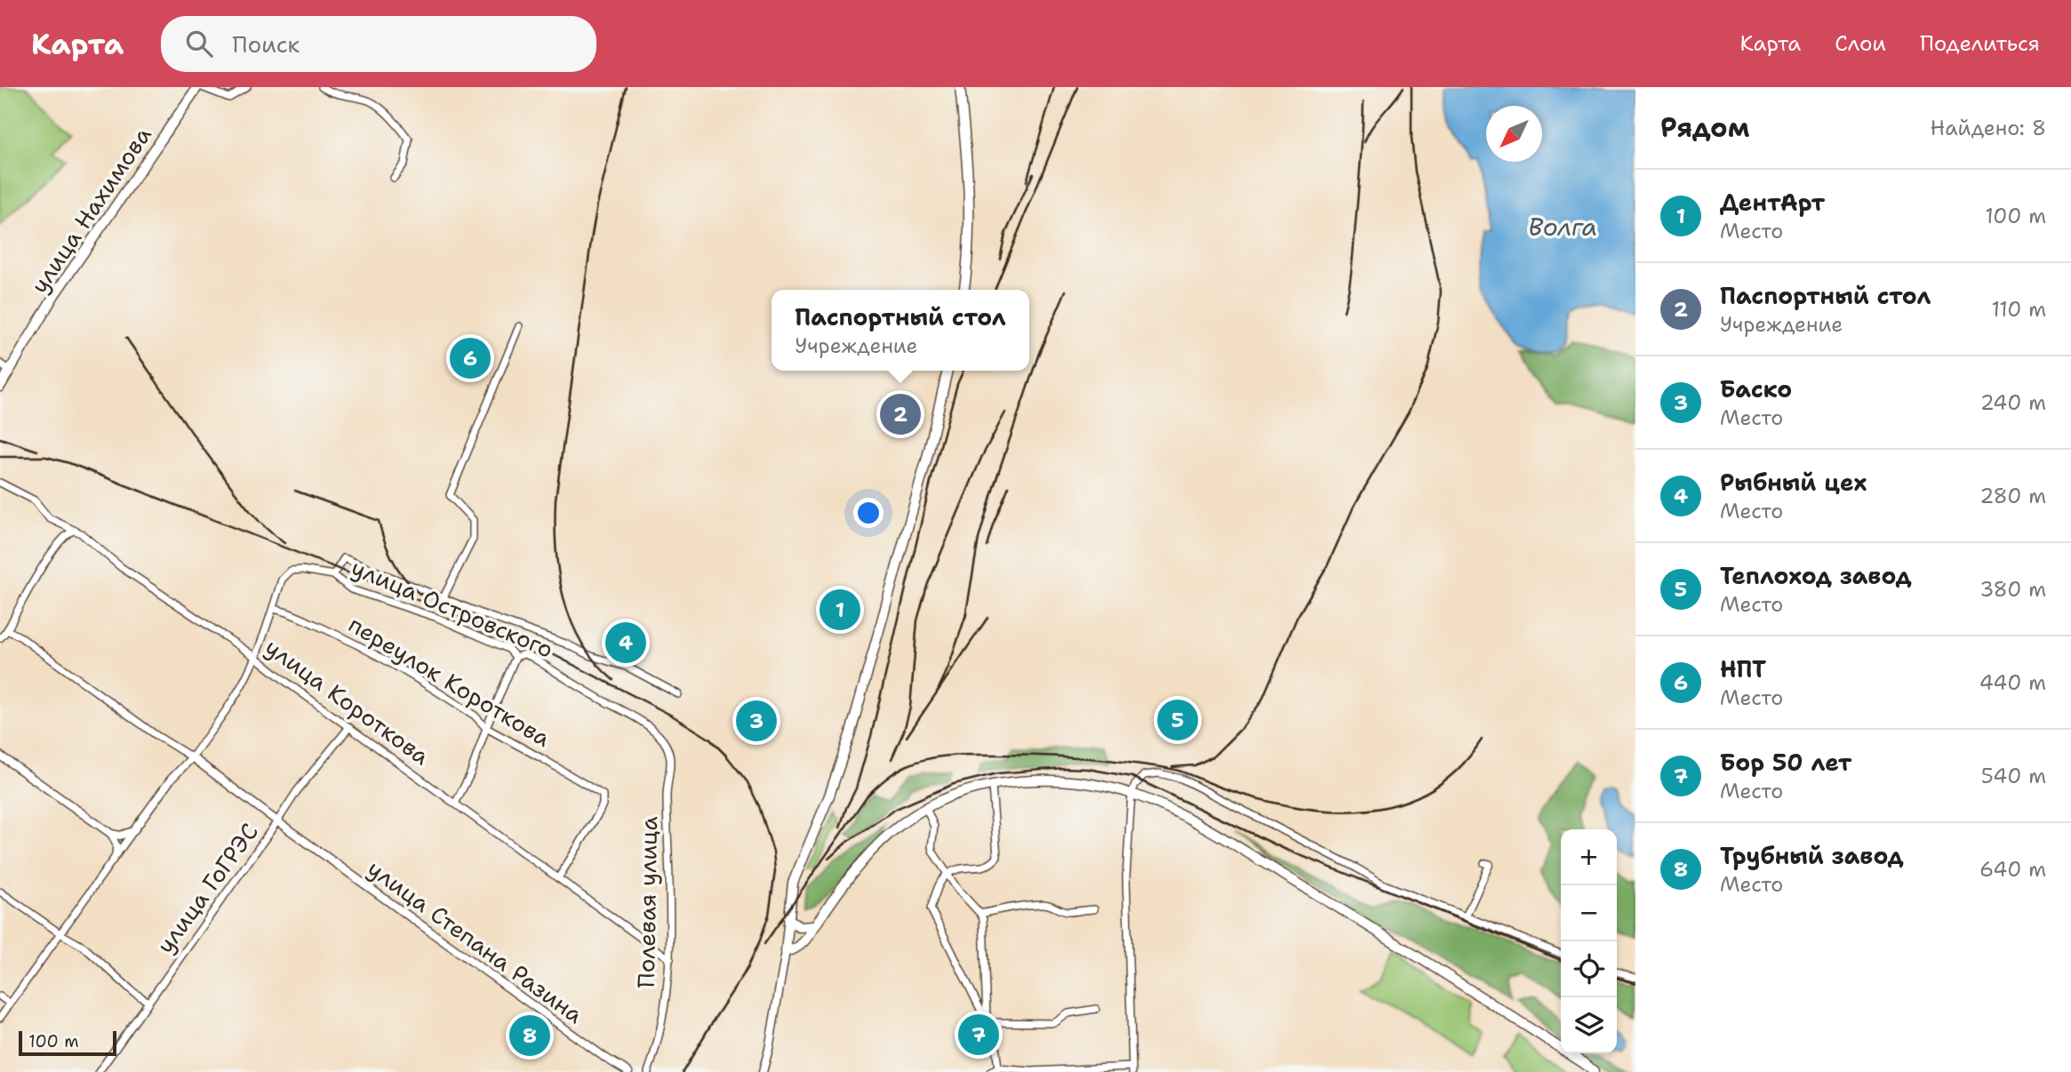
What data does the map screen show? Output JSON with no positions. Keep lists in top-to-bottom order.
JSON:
{
  "streets": {
    "main road": ["улица Нахимова"],
    "street": [
      "улица Островского",
      "переулок Короткова",
      "улица Короткова",
      "улица ГоГРЭС",
      "Полевая улица",
      "улица Степана Разина"
    ]
  },
  "crossings": [
    ["улица Островского", "переулок Короткова"],
    ["улица Островского", "Полевая улица"],
    ["переулок Короткова", "улица Короткова"],
    ["улица Короткова", "улица ГоГРЭС"],
    ["улица Короткова", "Полевая улица"],
    ["улица ГоГРЭС", "улица Степана Разина"]
  ],
  "water": ["Волга"],
  "scale_bar": "100 m",
  "north": "bottom left",
  "page": {
    "header": "Карта",
    "search": "Поиск",
    "nav": ["Карта", "Слои", "Поделиться"],
    "heading": ["Рядом", "Найдено: 8"],
    "list": [
      {
        "mark": "1",
        "name": "ДентАрт",
        "note": "Место",
        "value": "100 m"
      },
      {
        "mark": "2",
        "name": "Паспортный стол",
        "note": "Учреждение",
        "value": "110 m"
      },
      {
        "mark": "3",
        "name": "Баско",
        "note": "Место",
        "value": "240 m"
      },
      {
        "mark": "4",
        "name": "Рыбный цех",
        "note": "Место",
        "value": "280 m"
      },
      {
        "mark": "5",
        "name": "Теплоход завод",
        "note": "Место",
        "value": "380 m"
      },
      {
        "mark": "6",
        "name": "НПТ",
        "note": "Место",
        "value": "440 m"
      },
      {
        "mark": "7",
        "name": "Бор 50 лет",
        "note": "Место",
        "value": "540 m"
      },
      {
        "mark": "8",
        "name": "Трубный завод",
        "note": "Место",
        "value": "640 m"
      }
    ],
    "popup": ["Паспортный стол", "Учреждение"],
    "pins": [
      "6",
      "2",
      "1",
      "4",
      "5",
      "3",
      "7",
      "8"
    ],
    "map_buttons": ["+", "−"],
    "scale": "100 m"
  }
}
